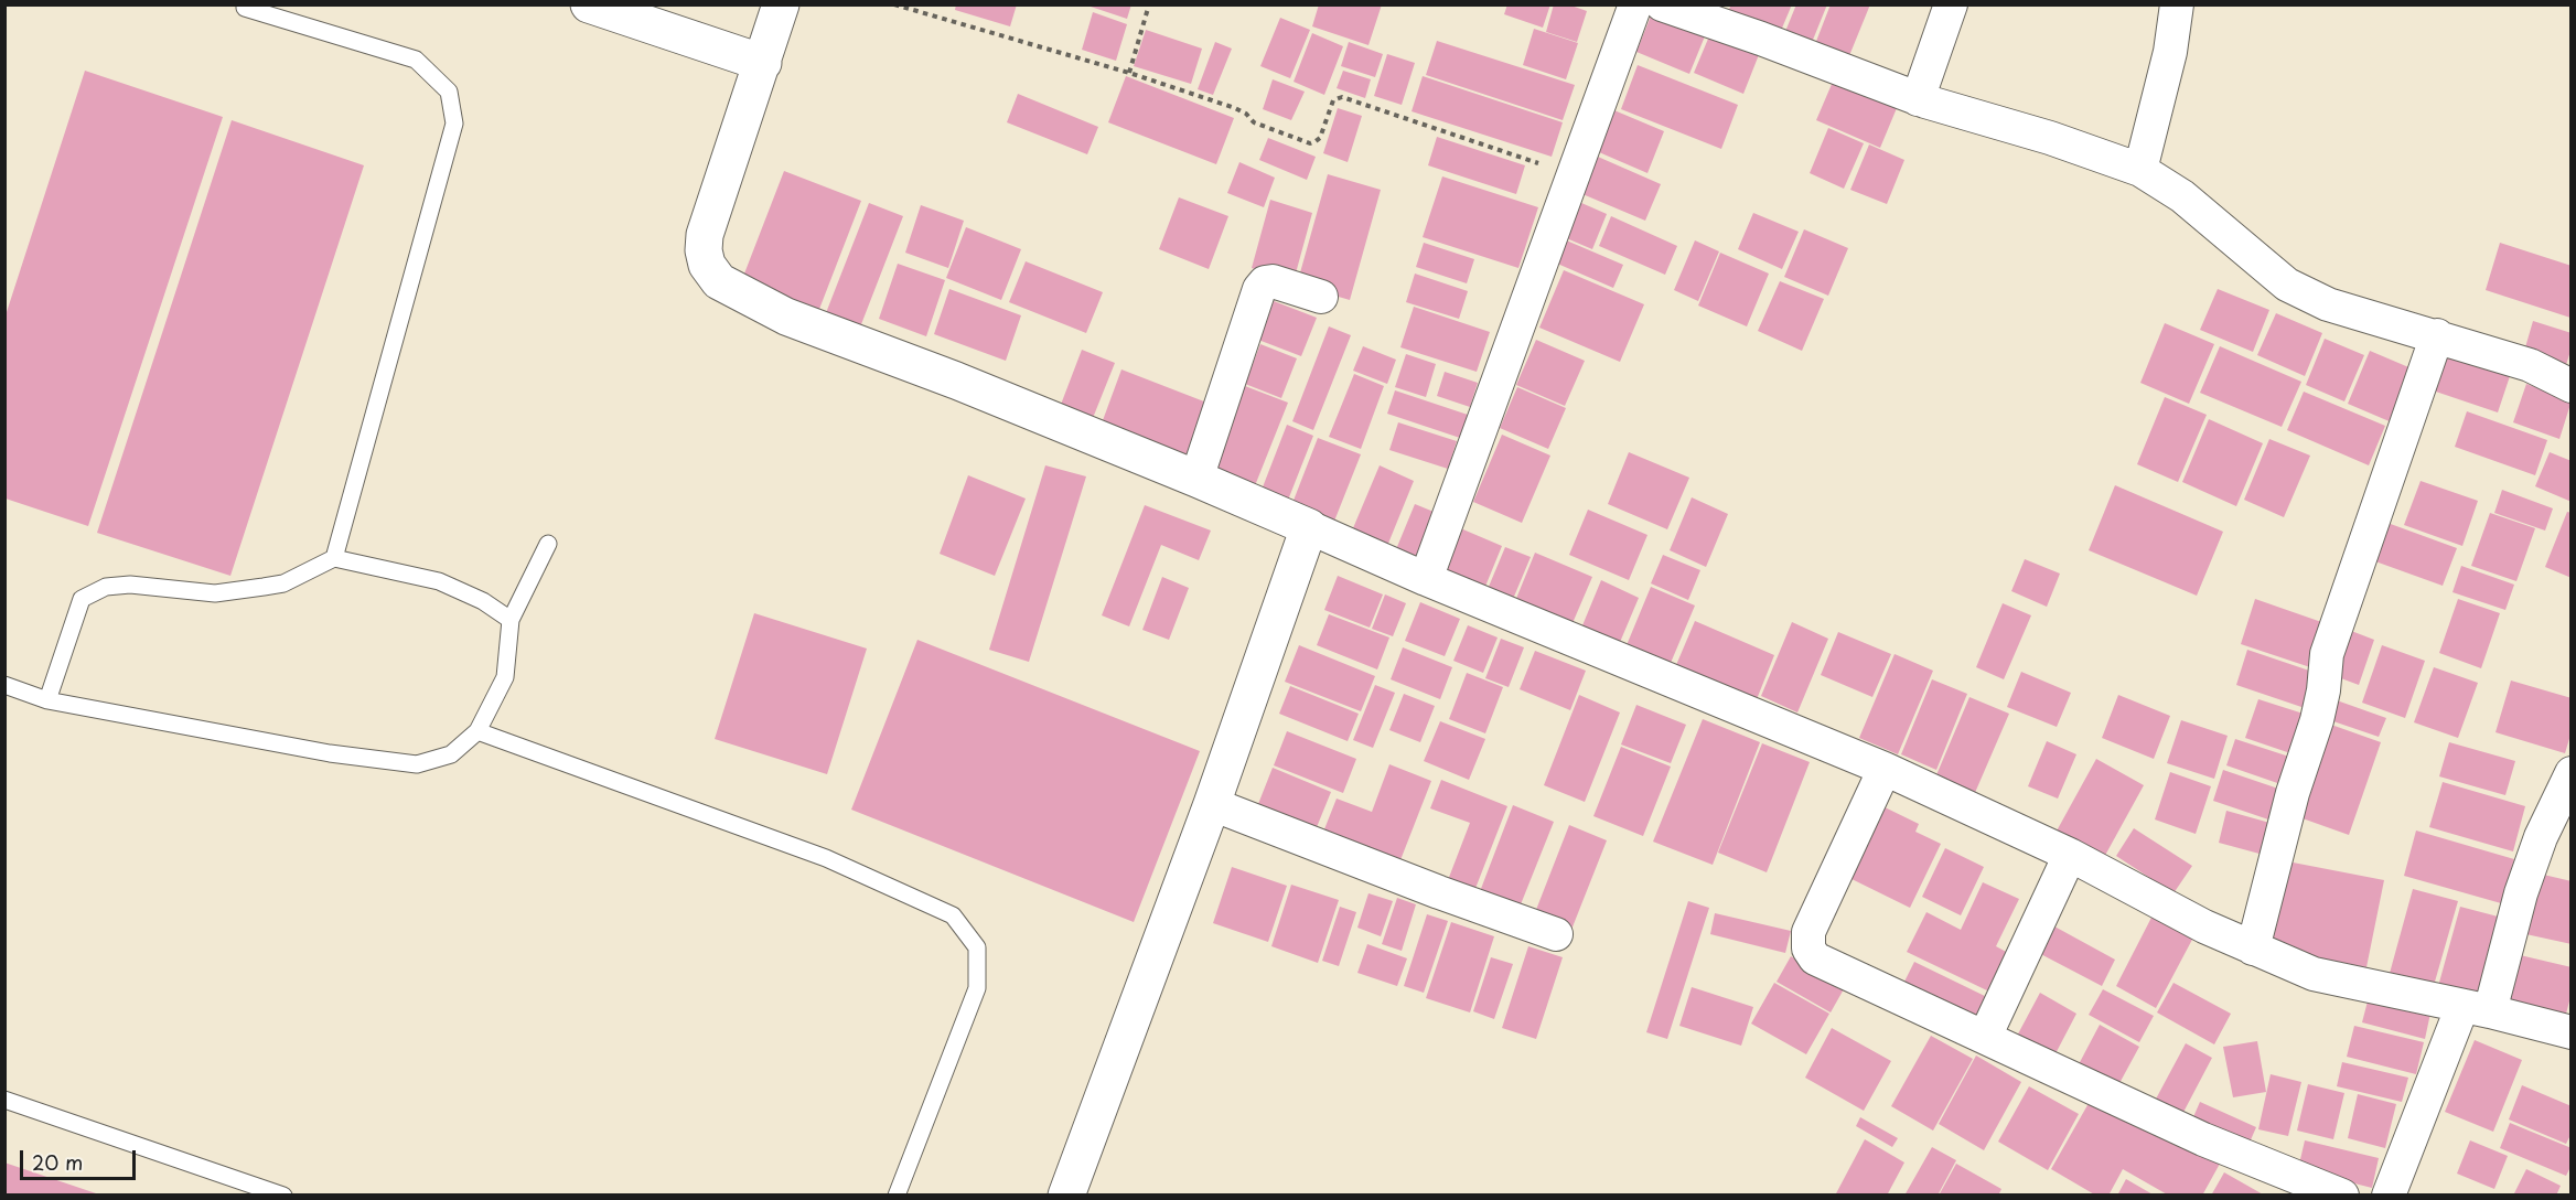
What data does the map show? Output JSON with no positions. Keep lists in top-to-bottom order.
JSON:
{
  "scale_bar": "20 m"
}
